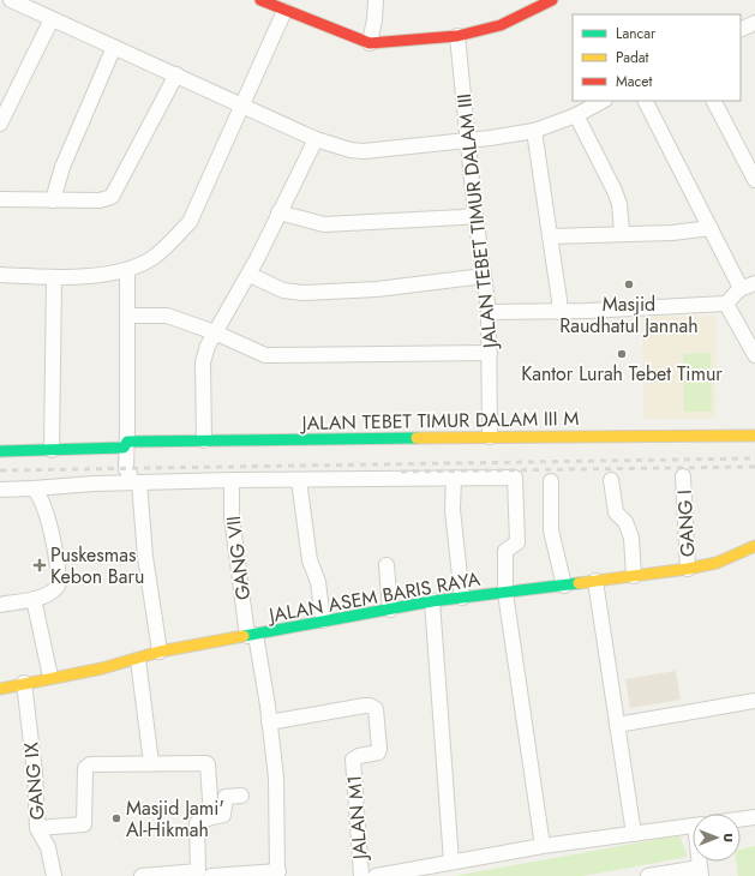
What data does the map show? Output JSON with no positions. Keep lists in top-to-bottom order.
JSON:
{
  "streets": {
    "street": [
      "JALAN TEBET TIMUR DALAM III",
      "JALAN TEBET TIMUR DALAM III M",
      "GANG I",
      "GANG VII",
      "JALAN ASEM BARIS RAYA",
      "GANG IX",
      "JALAN M1"
    ]
  },
  "crossings": [
    ["JALAN TEBET TIMUR DALAM III", "JALAN TEBET TIMUR DALAM III M"],
    ["GANG I", "JALAN ASEM BARIS RAYA"],
    ["GANG VII", "JALAN ASEM BARIS RAYA"],
    ["GANG VII", "JALAN M1"],
    ["JALAN ASEM BARIS RAYA", "GANG IX"]
  ],
  "places": {
    "other": ["Masjid Raudhatul Jannah", "Kantor Lurah Tebet Timur", "Masjid Jami' Al-Hikmah"],
    "health": ["Puskesmas Kebon Baru"]
  },
  "legend": ["Lancar", "Padat", "Macet"],
  "north": "right"
}
